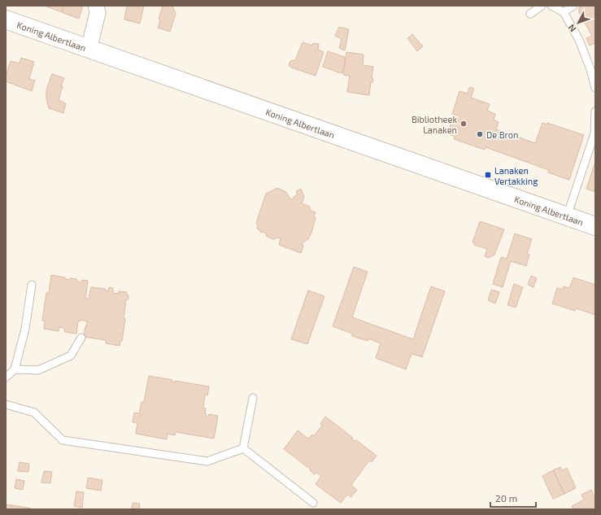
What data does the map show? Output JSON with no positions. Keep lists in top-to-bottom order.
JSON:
{
  "streets": {
    "street": ["Koning Albertlaan"]
  },
  "places": {
    "other": ["Bibliotheek Lanaken", "De Bron"],
    "transit": ["Lanaken Vertakking"]
  },
  "scale_bar": "20 m",
  "north": "bottom left"
}
